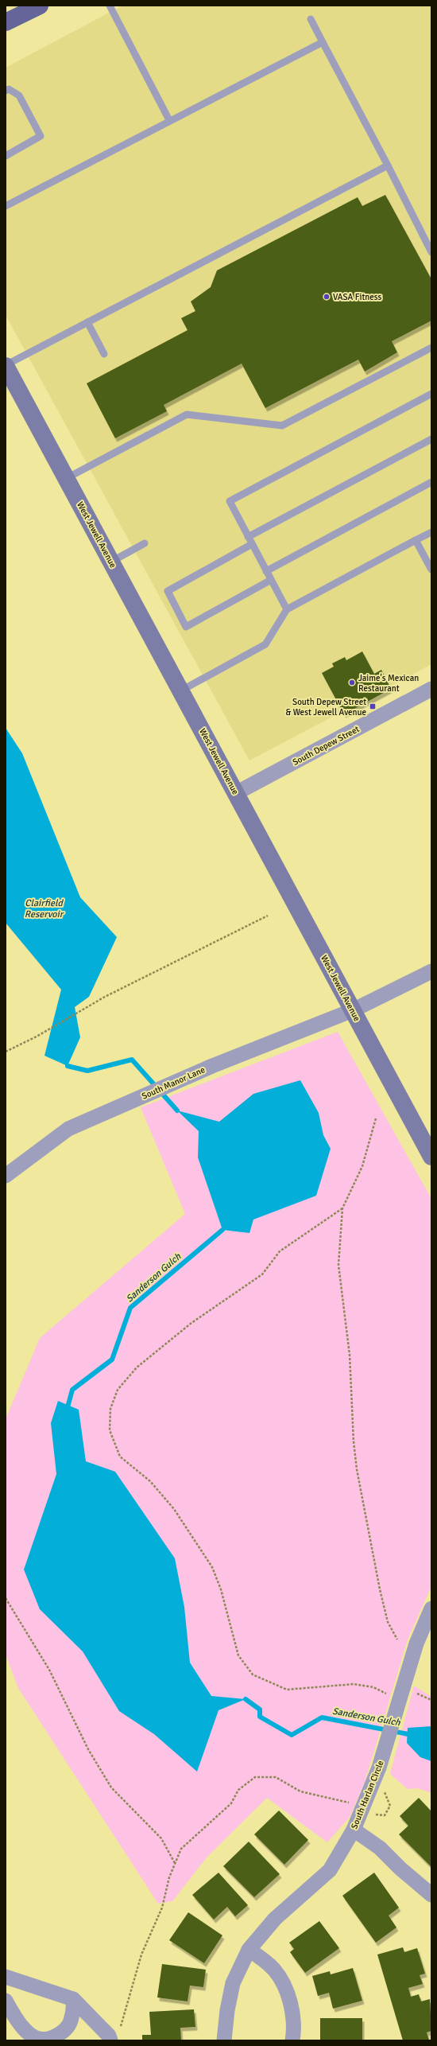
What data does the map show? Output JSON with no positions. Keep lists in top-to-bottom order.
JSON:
{
  "streets": {
    "main road": ["West Jewell Avenue"],
    "street": ["South Depew Street", "South Manor Lane", "South Harlan Circle"]
  },
  "crossings": [
    ["West Jewell Avenue", "South Depew Street"],
    ["West Jewell Avenue", "South Manor Lane"]
  ],
  "water": ["Clairfield Reservoir", "Sanderson Gulch"],
  "places": {
    "other": ["VASA Fitness", "Jaime's Mexican Restaurant"],
    "transit": ["South Depew Street & West Jewell Avenue"]
  }
}
